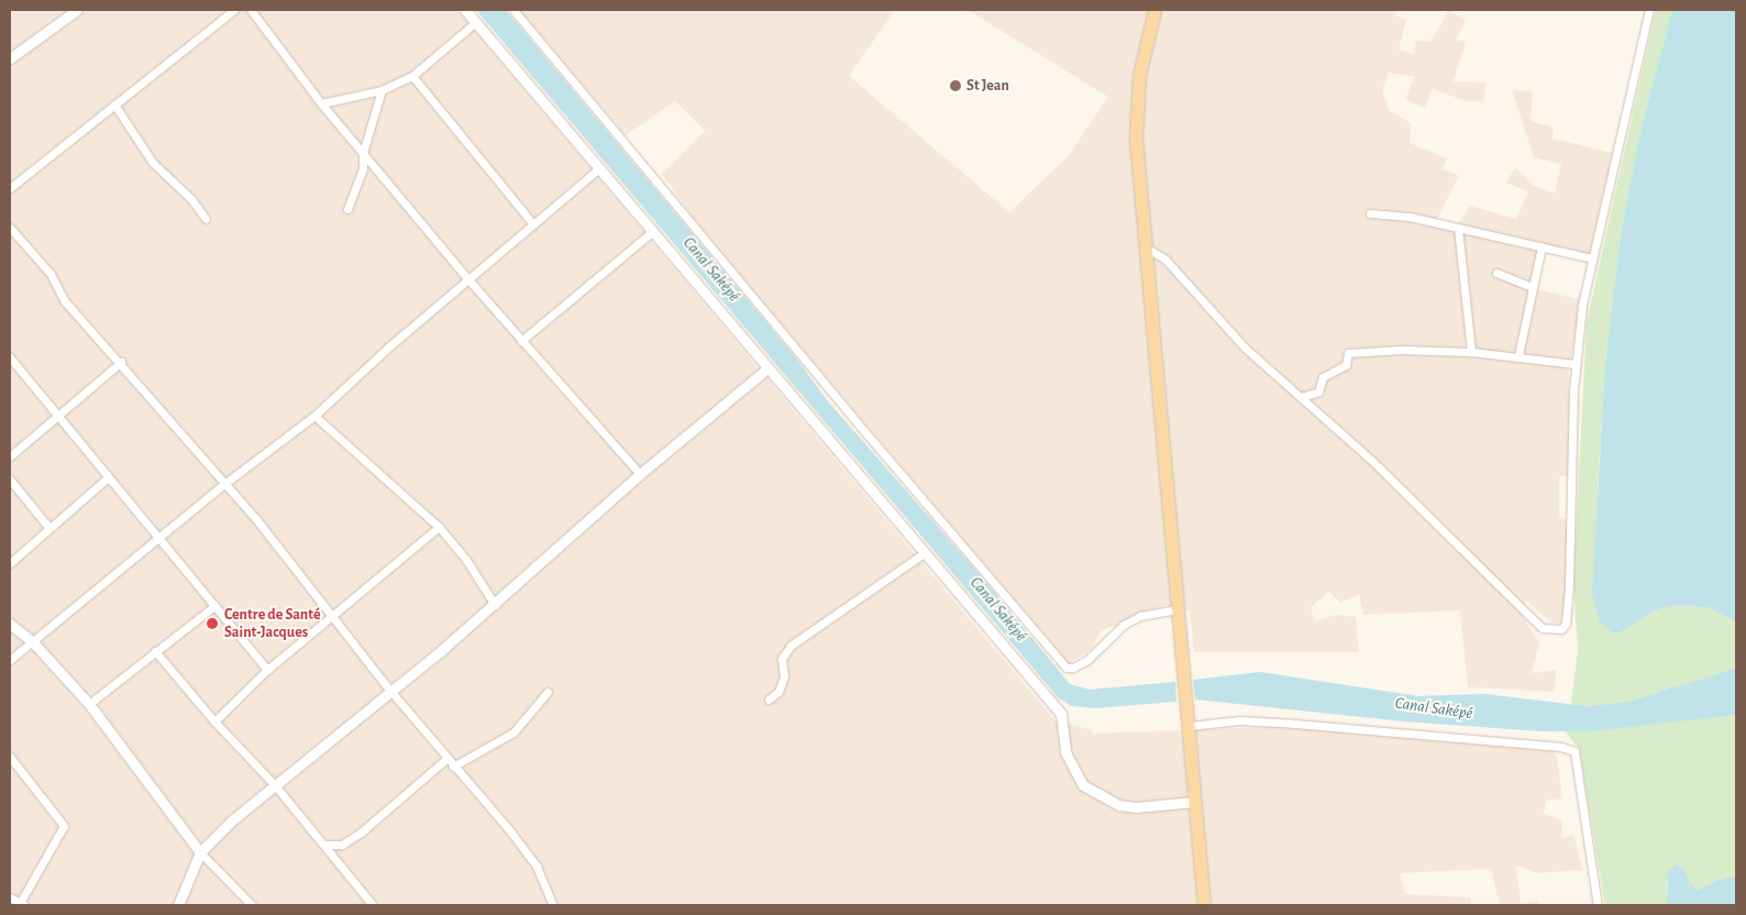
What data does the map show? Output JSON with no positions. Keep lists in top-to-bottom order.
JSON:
{
  "water": ["Canal Saképé"],
  "places": ["St Jean", "Centre de Santé Saint-Jacques"]
}
